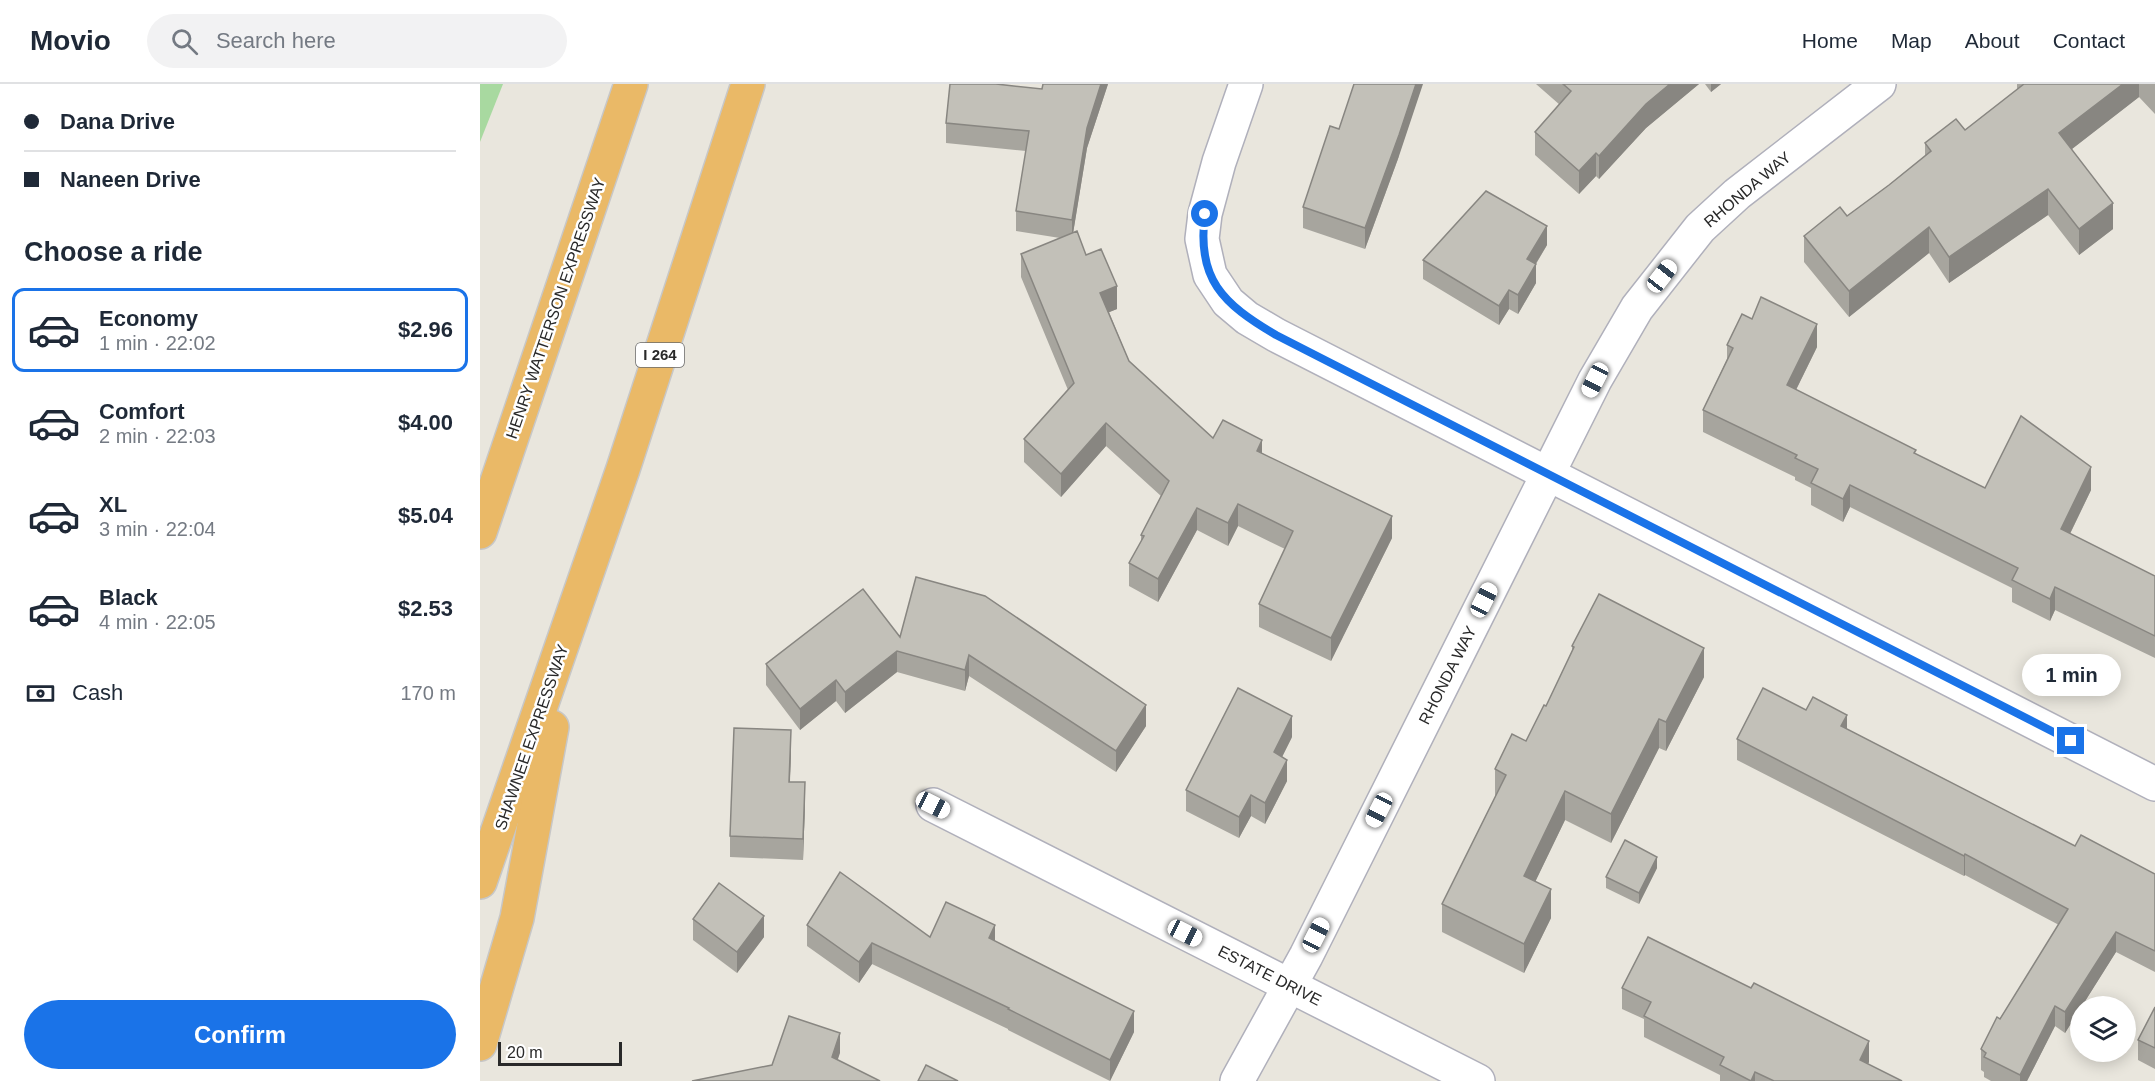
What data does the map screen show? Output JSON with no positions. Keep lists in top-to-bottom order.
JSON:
{
  "streets": {
    "highway": ["HENRY WATTERSON EXPRESSWAY", "I 264", "SHAWNEE EXPRESSWAY"],
    "street": ["RHONDA WAY", "ESTATE DRIVE"]
  },
  "crossings": [
    ["RHONDA WAY", "ESTATE DRIVE"],
    ["I 264", "SHAWNEE EXPRESSWAY"]
  ],
  "scale_bar": "20 m",
  "page": {
    "header": "Movio",
    "search": "Search here",
    "nav": [
      "Home",
      "Map",
      "About",
      "Contact"
    ],
    "banner": ["Dana Drive", "Naneen Drive"],
    "heading": "Choose a ride",
    "list": [
      {
        "name": "Economy",
        "note": "1 min · 22:02",
        "value": "$2.96"
      },
      {
        "name": "Comfort",
        "note": "2 min · 22:03",
        "value": "$4.00"
      },
      {
        "name": "XL",
        "note": "3 min · 22:04",
        "value": "$5.04"
      },
      {
        "name": "Black",
        "note": "4 min · 22:05",
        "value": "$2.53"
      }
    ],
    "bubble": "1 min",
    "pay": ["Cash", "170 m"],
    "buttons": "Confirm",
    "scale": "20 m"
  }
}
